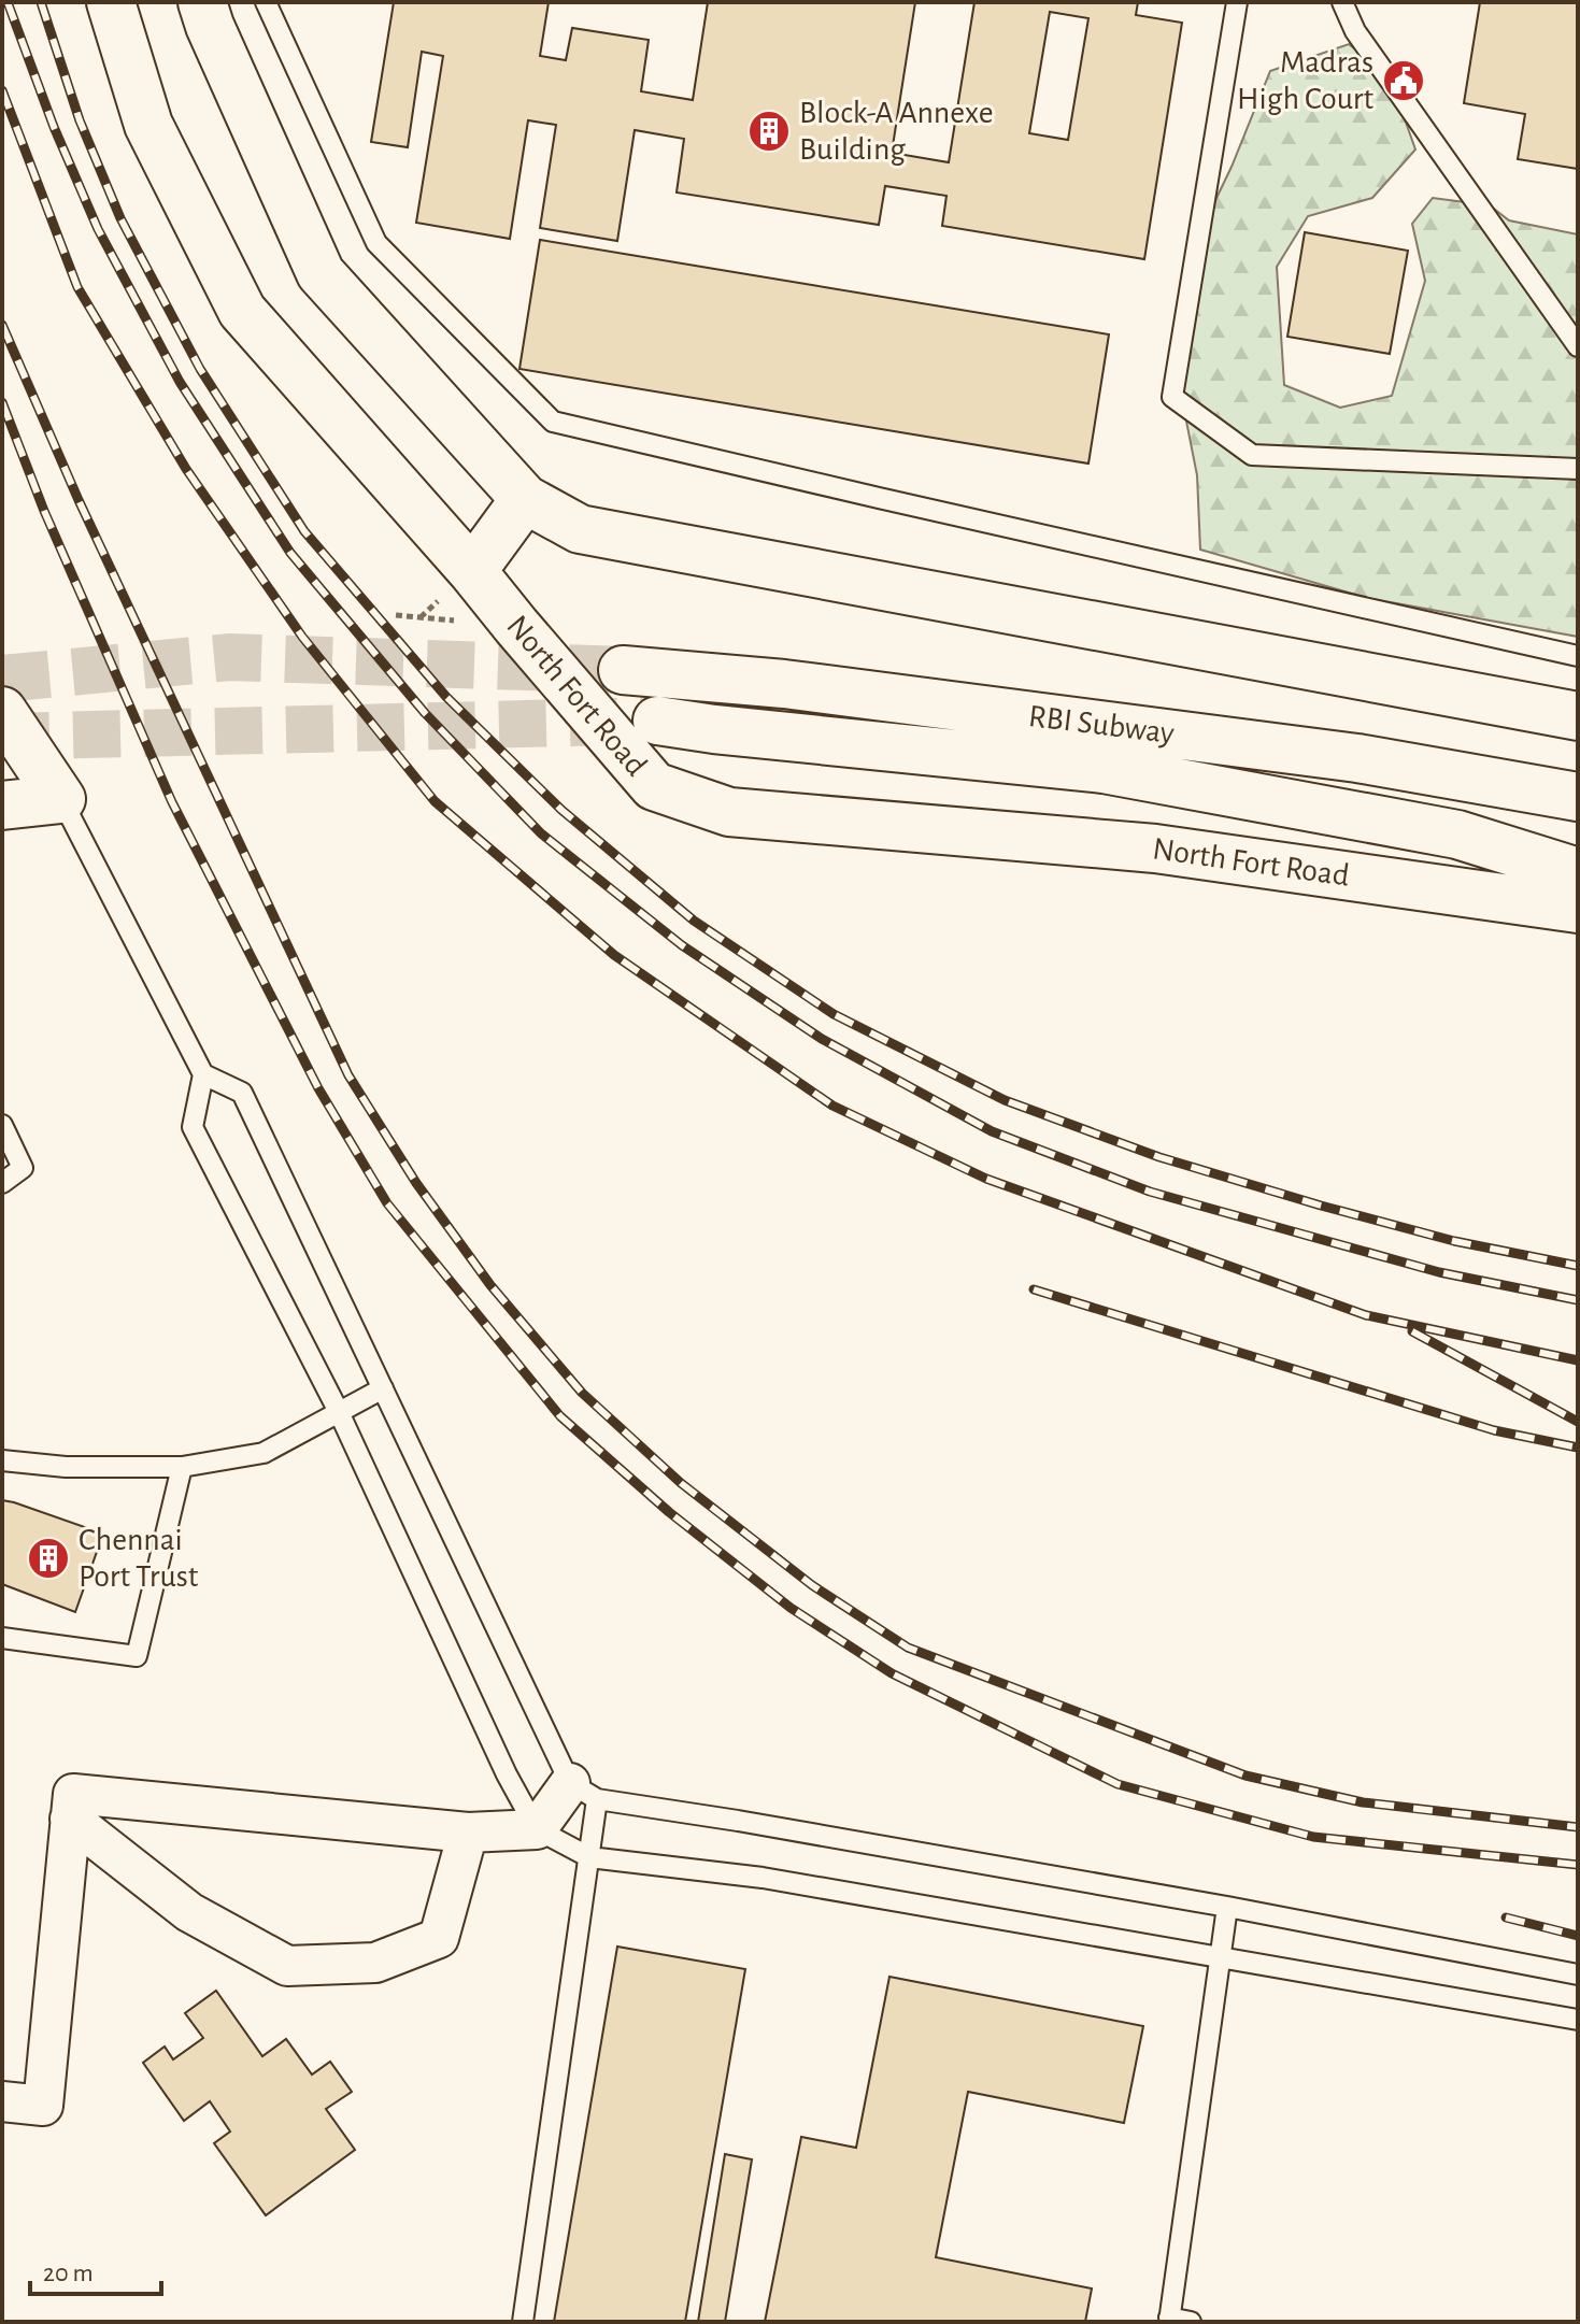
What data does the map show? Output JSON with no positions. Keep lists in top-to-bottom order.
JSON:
{
  "streets": {
    "main road": ["North Fort Road", "RBI Subway"]
  },
  "places": {
    "public building": ["Madras High Court"],
    "building": ["Block-A Annexe Building", "Chennai Port Trust"]
  },
  "scale_bar": "20 m"
}
